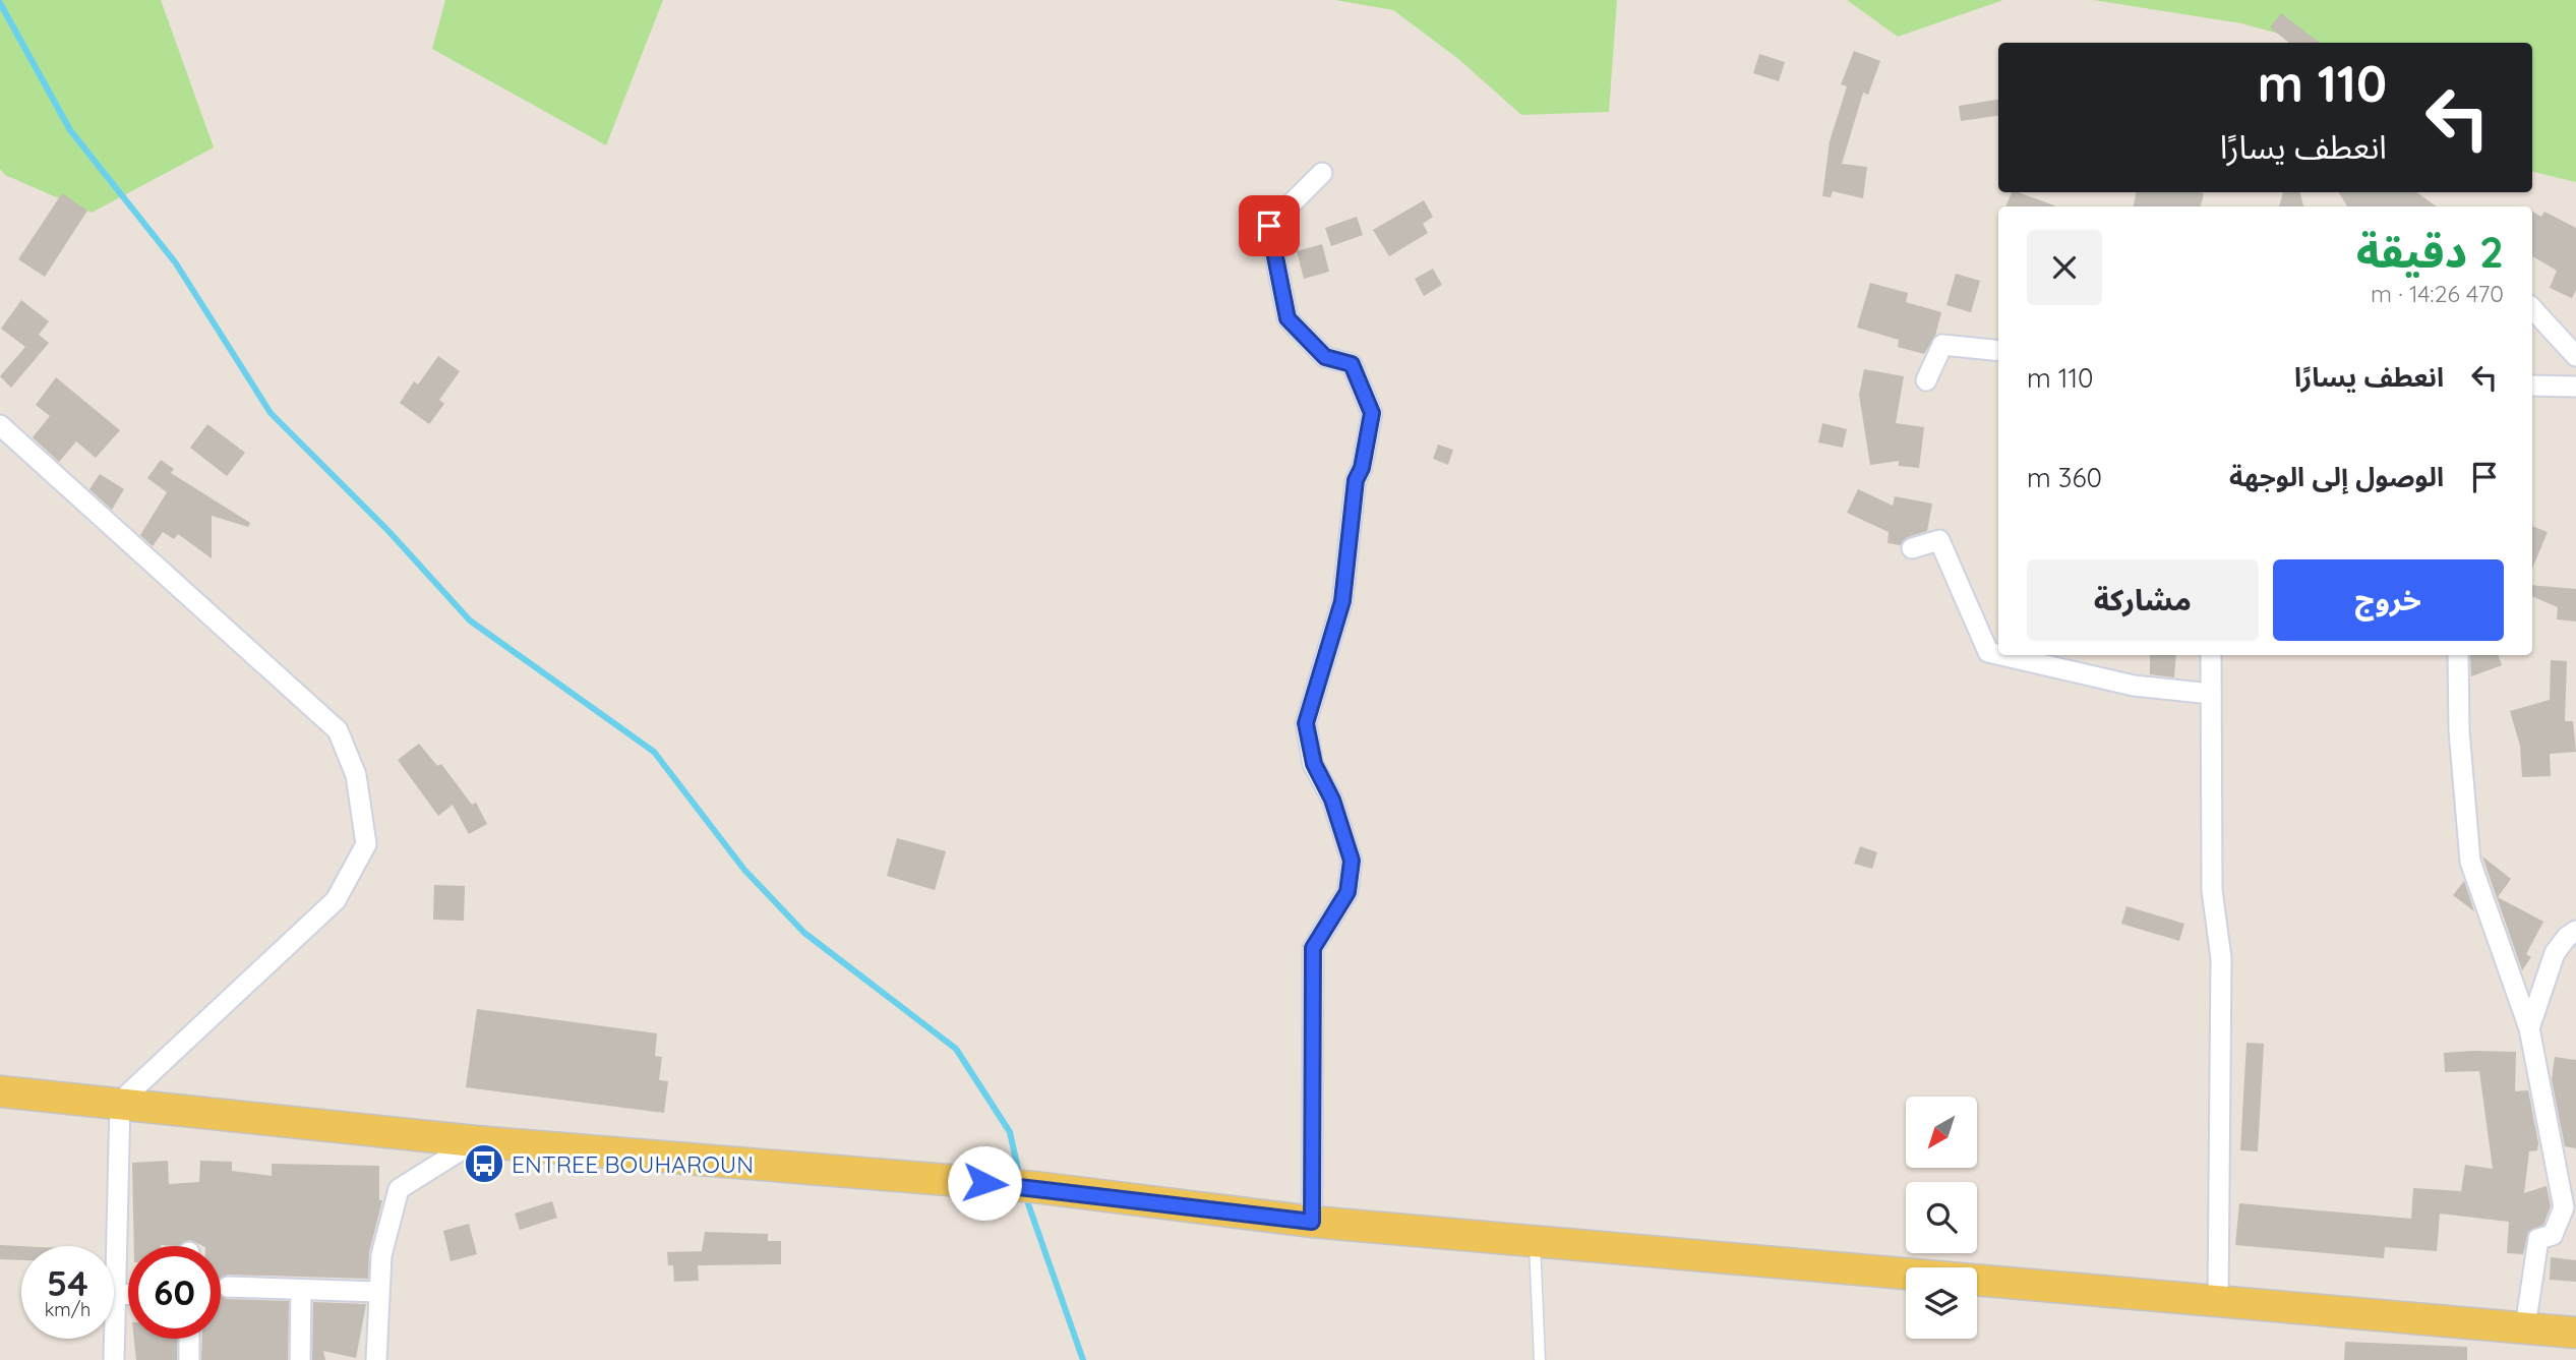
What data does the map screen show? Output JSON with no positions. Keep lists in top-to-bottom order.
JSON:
{
  "places": {
    "bus stop": ["ENTREE BOUHAROUN"]
  },
  "north": "bottom left",
  "page": {
    "turn": ["110 m", "انعطف يسارًا"],
    "heading": ["2 دقيقة", "470 m · 14:26"],
    "list": [
      {
        "name": "انعطف يسارًا",
        "value": "110 m"
      },
      {
        "name": "الوصول إلى الوجهة",
        "value": "360 m"
      }
    ],
    "buttons": ["خروج", "مشاركة"],
    "speed": "54 km/h",
    "limit": "60"
  }
}
